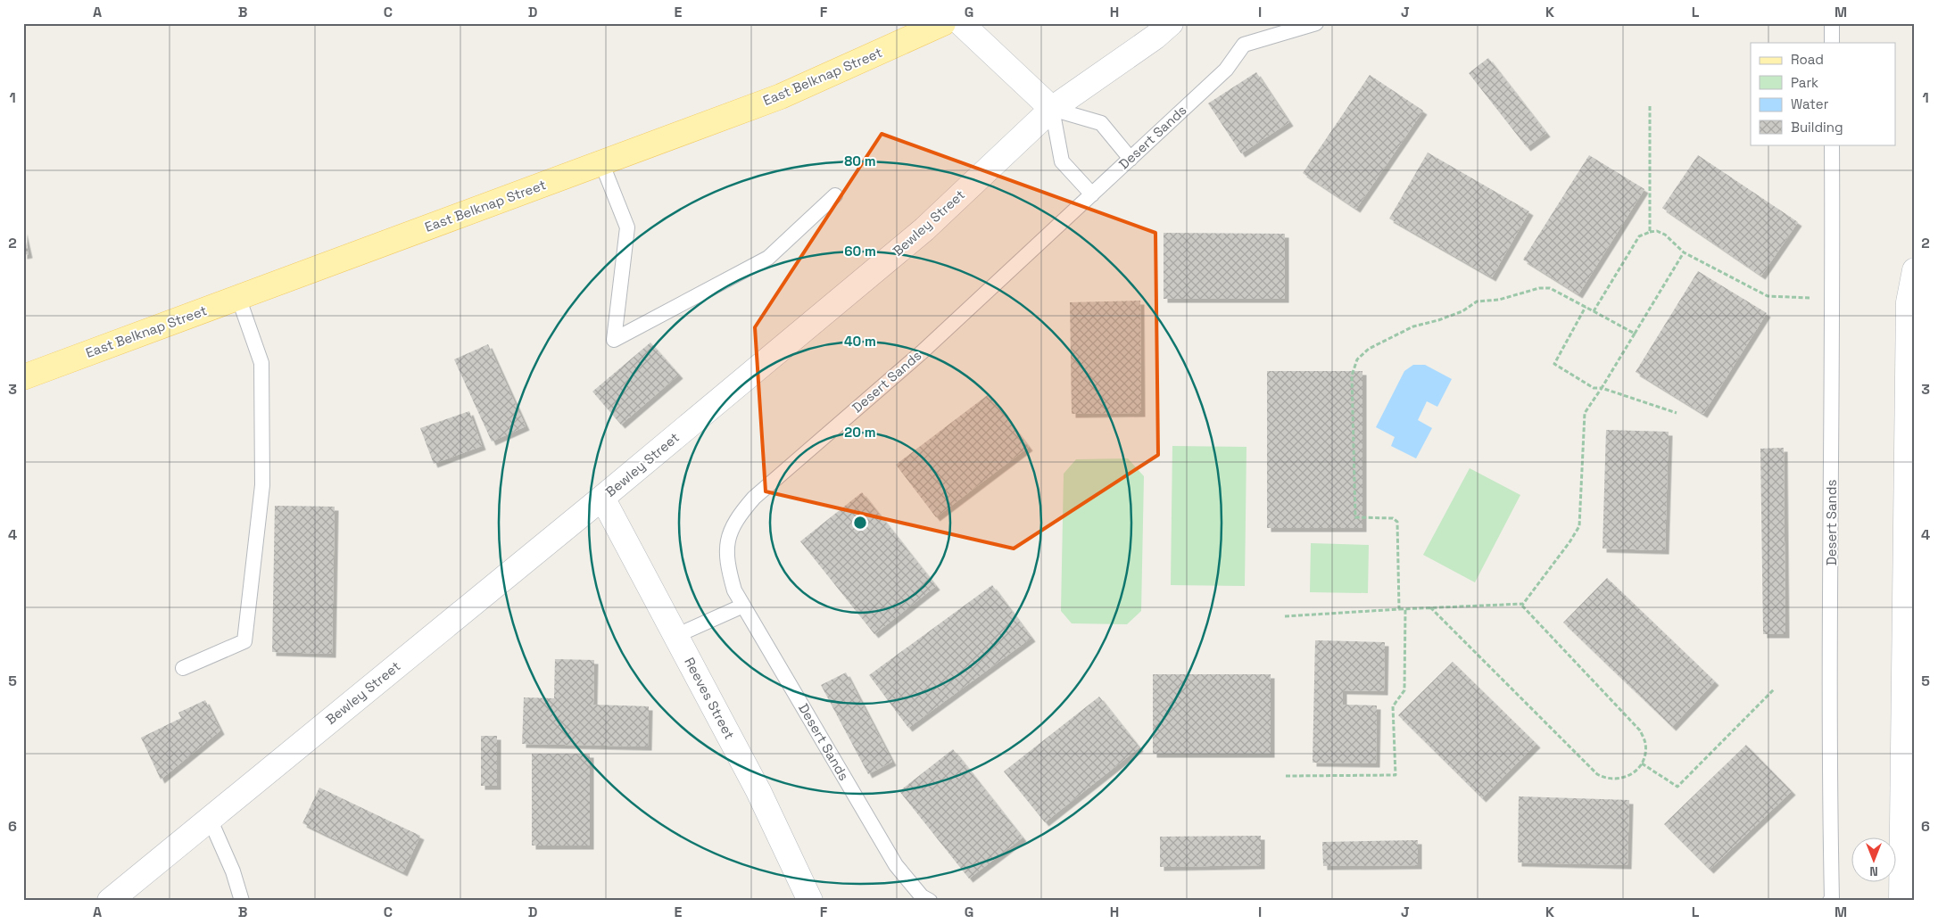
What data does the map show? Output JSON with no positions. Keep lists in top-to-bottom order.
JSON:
{
  "streets": {
    "main road": ["East Belknap Street"],
    "street": ["Bewley Street", "Reeves Street"],
    "lane": ["Desert Sands"]
  },
  "crossings": [
    ["Bewley Street", "Reeves Street"]
  ],
  "legend": [
    "Road",
    "Park",
    "Water",
    "Building"
  ],
  "north": "bottom",
  "grid": {
    "columns": [
      "A",
      "B",
      "C",
      "D",
      "E",
      "F",
      "G",
      "H",
      "I",
      "J",
      "K",
      "L",
      "M"
    ],
    "rows": [
      "1",
      "2",
      "3",
      "4",
      "5",
      "6"
    ]
  },
  "rings": [
    "80 m",
    "60 m",
    "40 m",
    "20 m"
  ]
}
